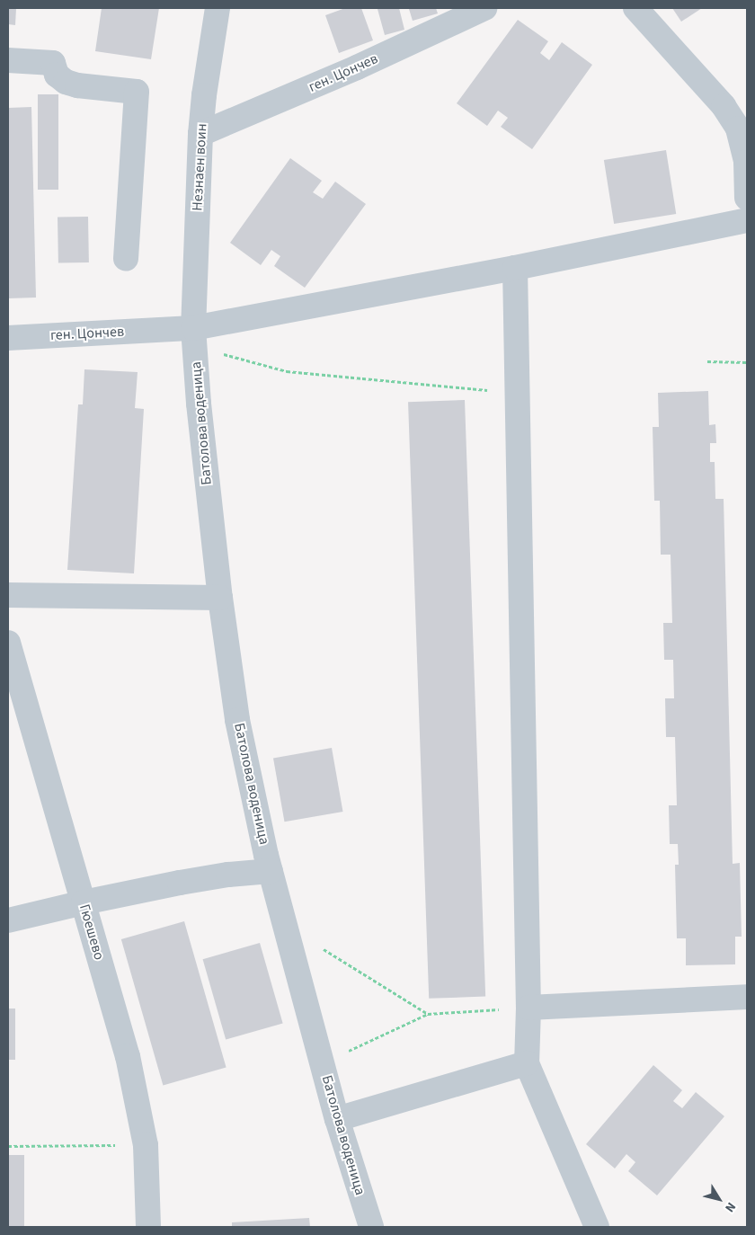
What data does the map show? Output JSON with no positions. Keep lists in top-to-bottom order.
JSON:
{
  "streets": {
    "street": [
      "ген. Цончев",
      "Незнаен воин",
      "Батолова воденица",
      "Гюешево"
    ]
  },
  "crossings": [
    ["ген. Цончев", "Незнаен воин"],
    ["ген. Цончев", "Батолова воденица"],
    ["Незнаен воин", "Батолова воденица"]
  ],
  "north": "bottom right"
}
